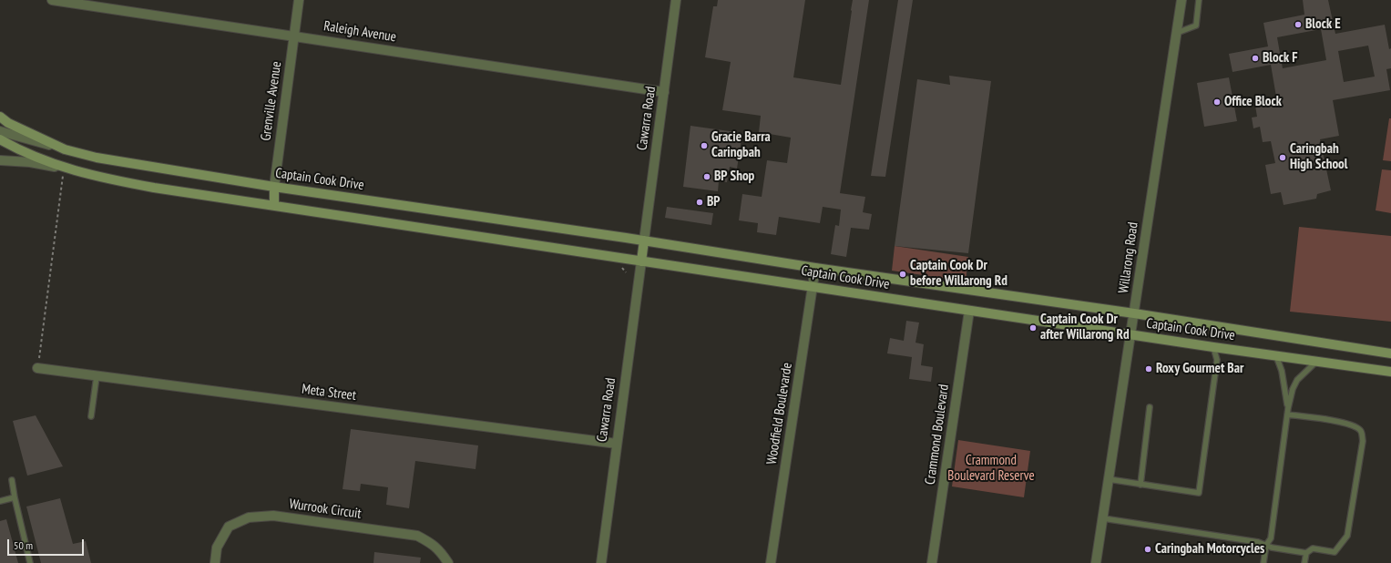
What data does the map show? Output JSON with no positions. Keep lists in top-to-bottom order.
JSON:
{
  "streets": {
    "main road": ["Grenville Avenue", "Captain Cook Drive"],
    "street": [
      "Raleigh Avenue",
      "Cawarra Road",
      "Willarong Road",
      "Meta Street",
      "Woodfield Boulevarde",
      "Crammond Boulevard",
      "Wurrook Circuit"
    ]
  },
  "crossings": [
    ["Raleigh Avenue", "Grenville Avenue"],
    ["Raleigh Avenue", "Cawarra Road"],
    ["Grenville Avenue", "Captain Cook Drive"],
    ["Cawarra Road", "Captain Cook Drive"],
    ["Cawarra Road", "Meta Street"],
    ["Captain Cook Drive", "Willarong Road"],
    ["Captain Cook Drive", "Woodfield Boulevarde"],
    ["Captain Cook Drive", "Crammond Boulevard"]
  ],
  "parks": ["Crammond Boulevard Reserve"],
  "places": [
    "Block E",
    "Block F",
    "Office Block",
    "Gracie Barra Caringbah",
    "Caringbah High School",
    "BP Shop",
    "BP",
    "Captain Cook Dr before Willarong Rd",
    "Captain Cook Dr after Willarong Rd",
    "Roxy Gourmet Bar",
    "Caringbah Motorcycles"
  ],
  "scale_bar": "50 m"
}
